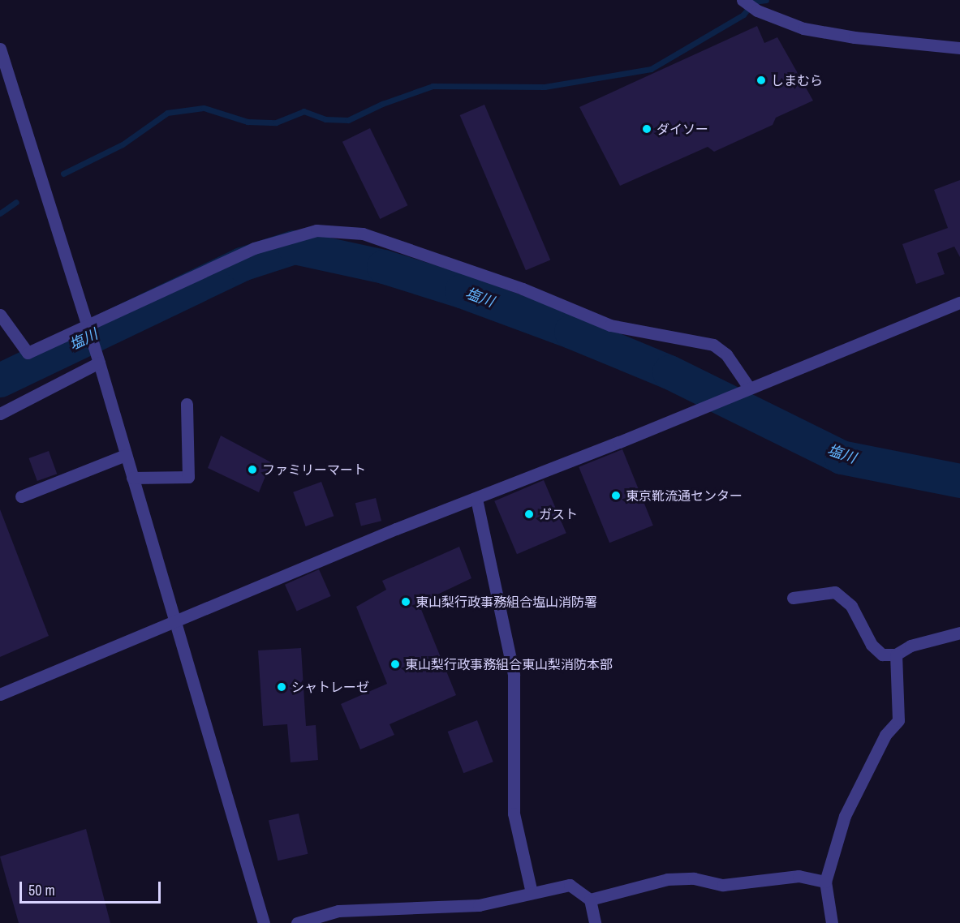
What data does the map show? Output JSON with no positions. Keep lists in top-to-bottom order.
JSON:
{
  "water": ["塩川"],
  "places": [
    "しまむら",
    "ダイソー",
    "ファミリーマート",
    "東京靴流通センター",
    "ガスト",
    "東山梨行政事務組合塩山消防署",
    "東山梨行政事務組合東山梨消防本部",
    "シャトレーゼ"
  ],
  "scale_bar": "50 m"
}
